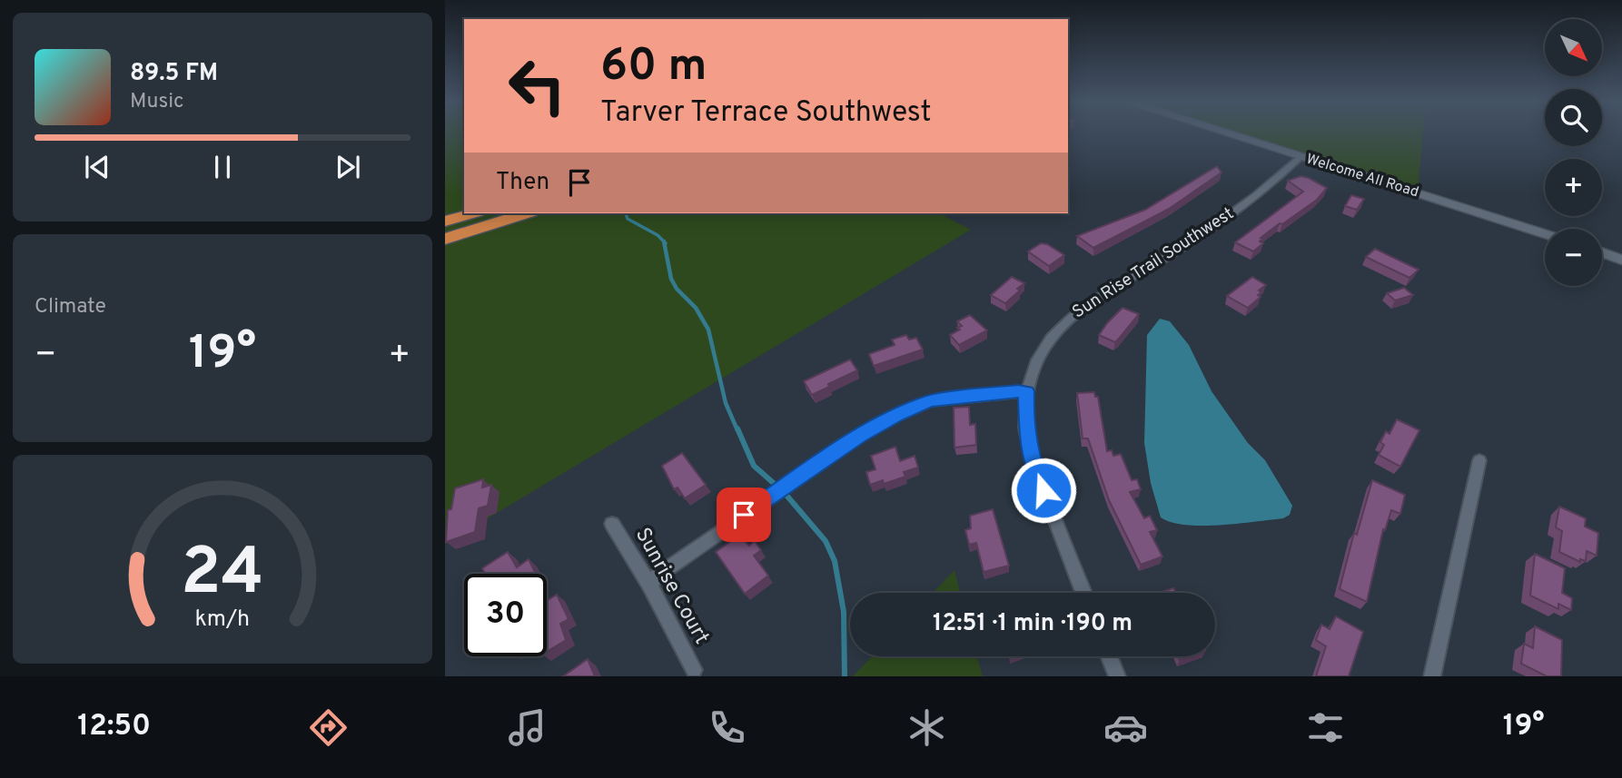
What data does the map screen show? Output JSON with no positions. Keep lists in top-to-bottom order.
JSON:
{
  "streets": {
    "street": ["Welcome All Road", "Sun Rise Trail Southwest", "Sunrise Court"]
  },
  "crossings": [
    ["Welcome All Road", "Sun Rise Trail Southwest"]
  ],
  "north": "bottom right",
  "page": {
    "map_buttons": ["+", "−"],
    "turn": ["60 m", "Tarver Terrace Southwest"],
    "song": ["89.5 FM", "Music"],
    "then": "Then",
    "tile": "Climate",
    "heat": ["−", "19°", "+"],
    "limit": "30",
    "trip": "12:51 · 1 min · 190 m",
    "tabs": ["12:50", "19°"],
    "gauge": ["24", "km/h"]
  }
}
